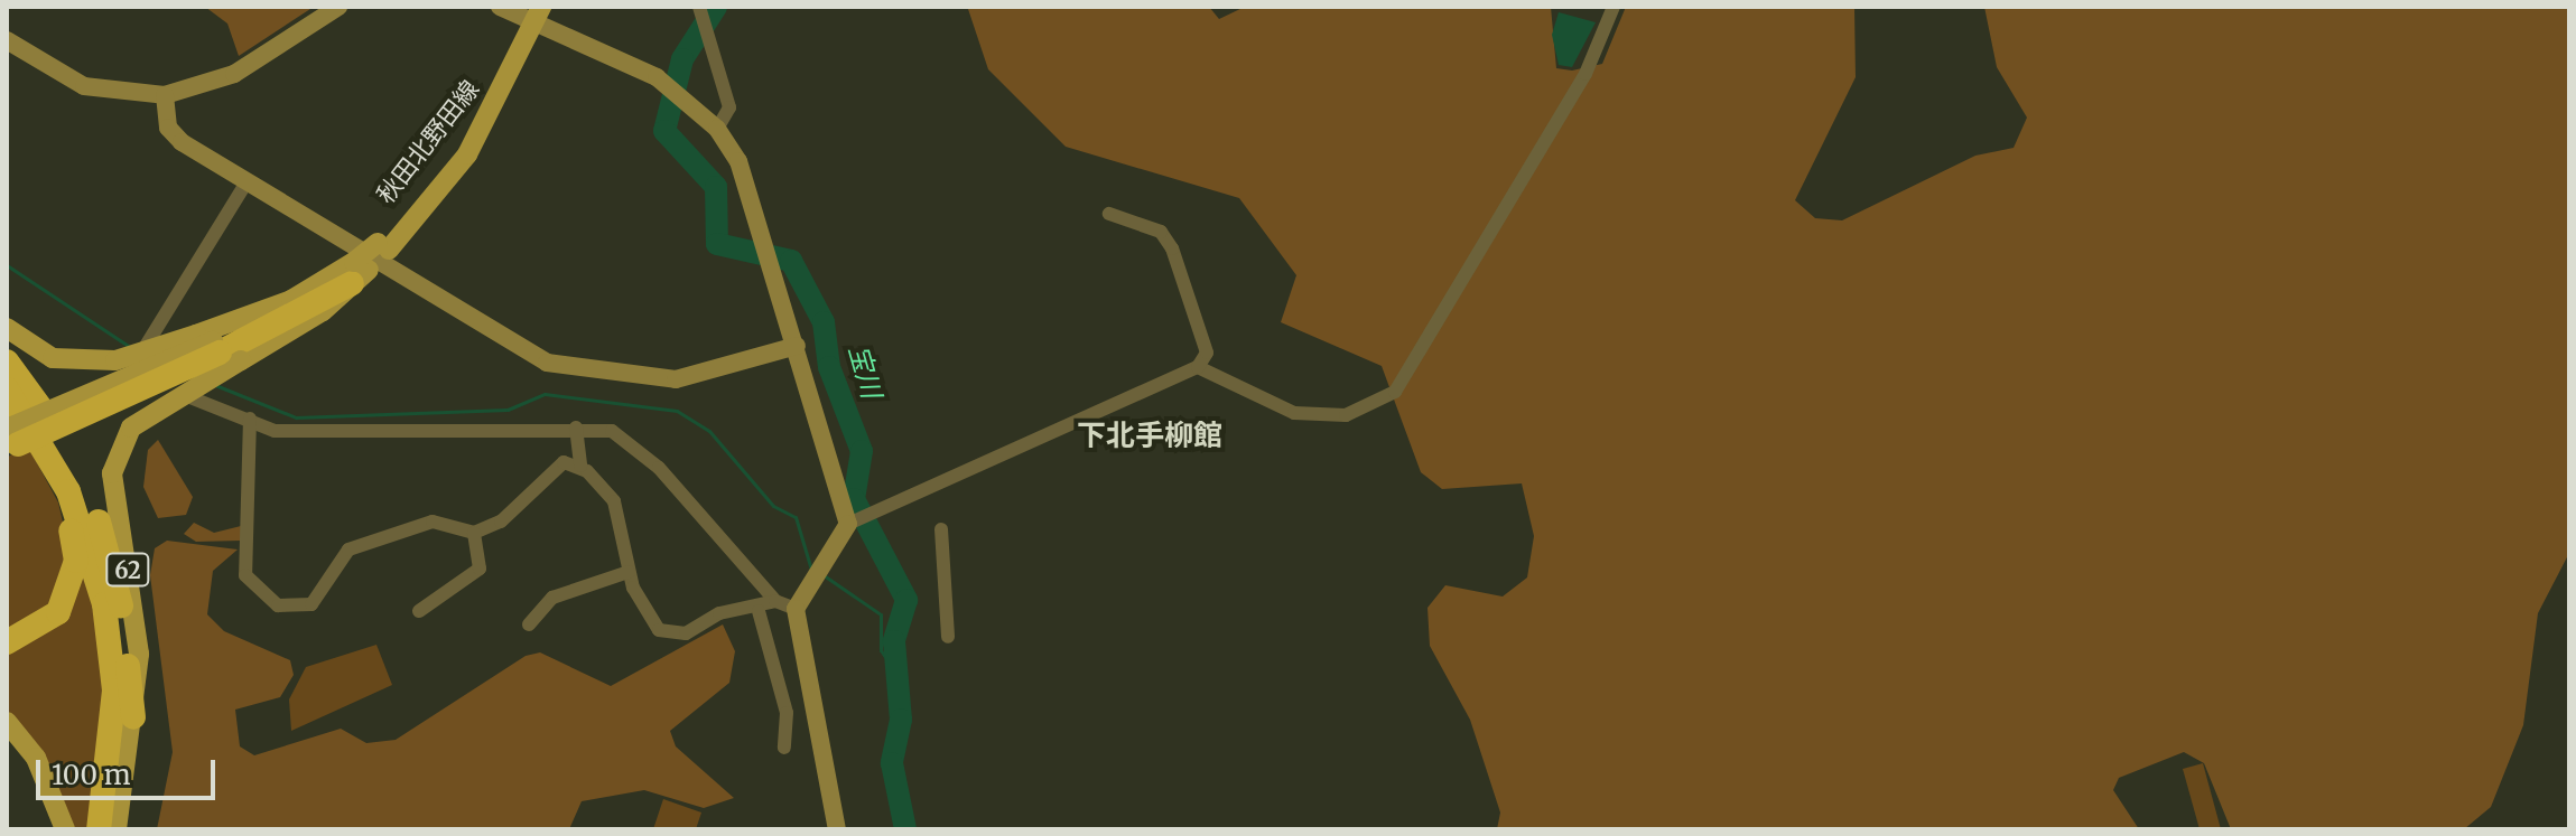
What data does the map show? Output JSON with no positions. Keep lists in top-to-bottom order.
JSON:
{
  "streets": {
    "main road": ["秋田北野田線", "62"]
  },
  "districts": ["下北手柳館"],
  "water": ["宝川"],
  "scale_bar": "100 m"
}
